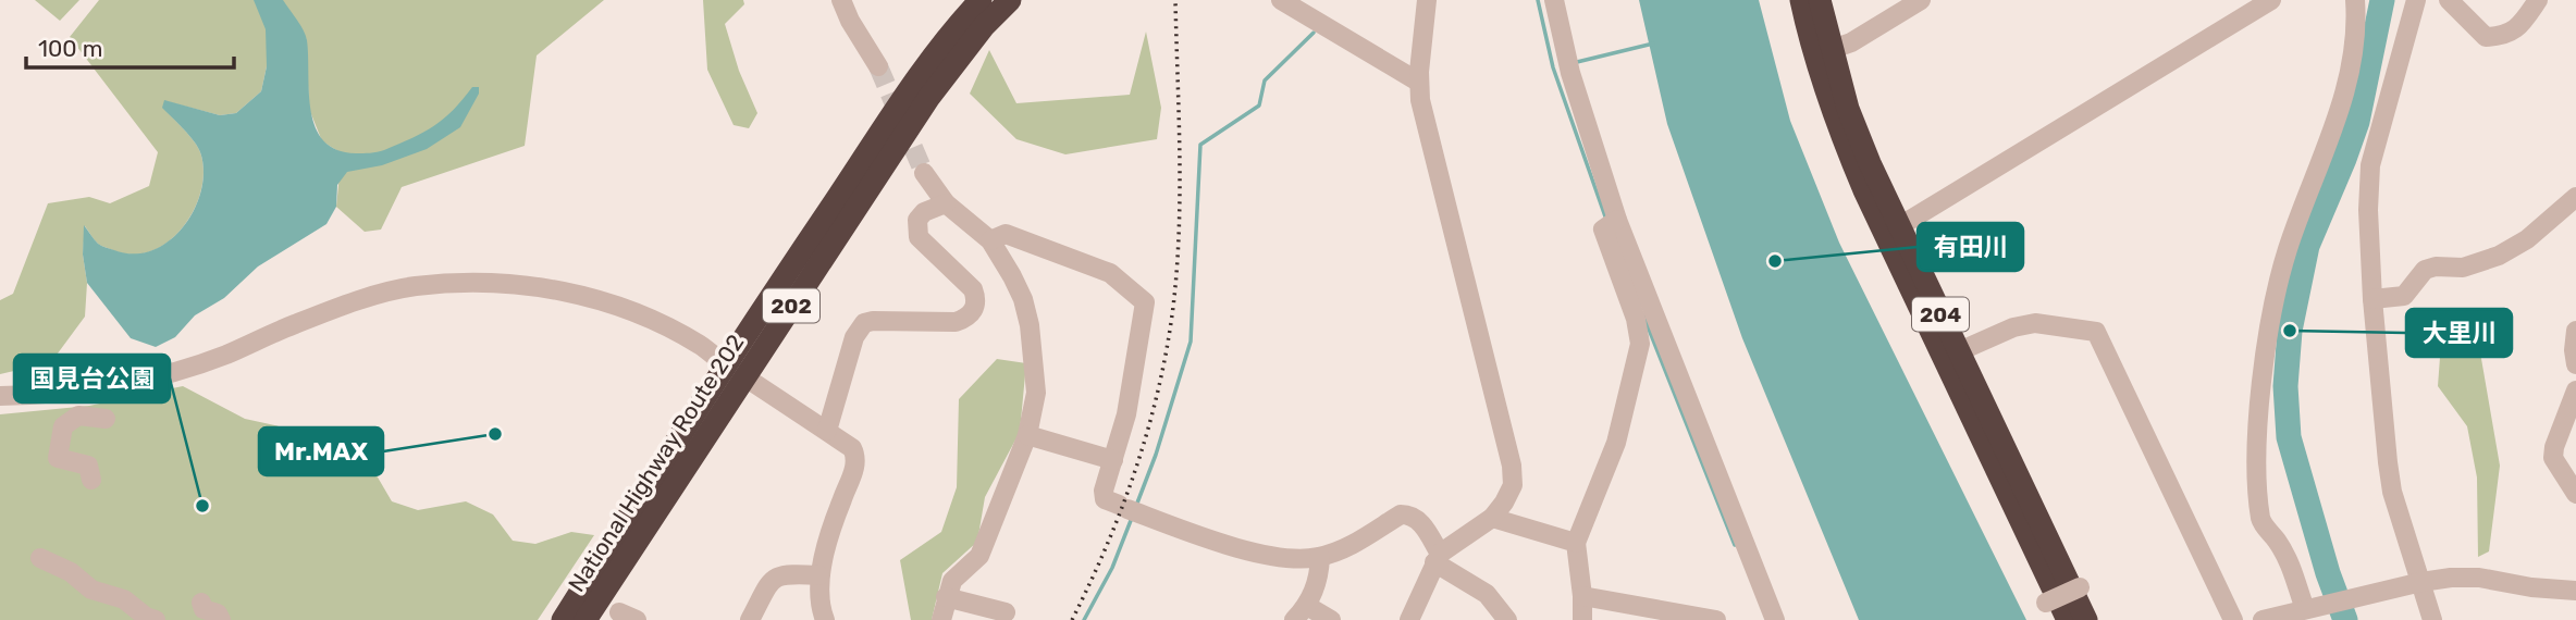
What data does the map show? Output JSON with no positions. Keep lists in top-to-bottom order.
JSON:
{
  "streets": {
    "highway": ["202", "204", "National Highway Route 202"]
  },
  "places": [
    "有田川",
    "大里川",
    "Mr.MAX",
    "国見台公園"
  ],
  "scale_bar": "100 m"
}
